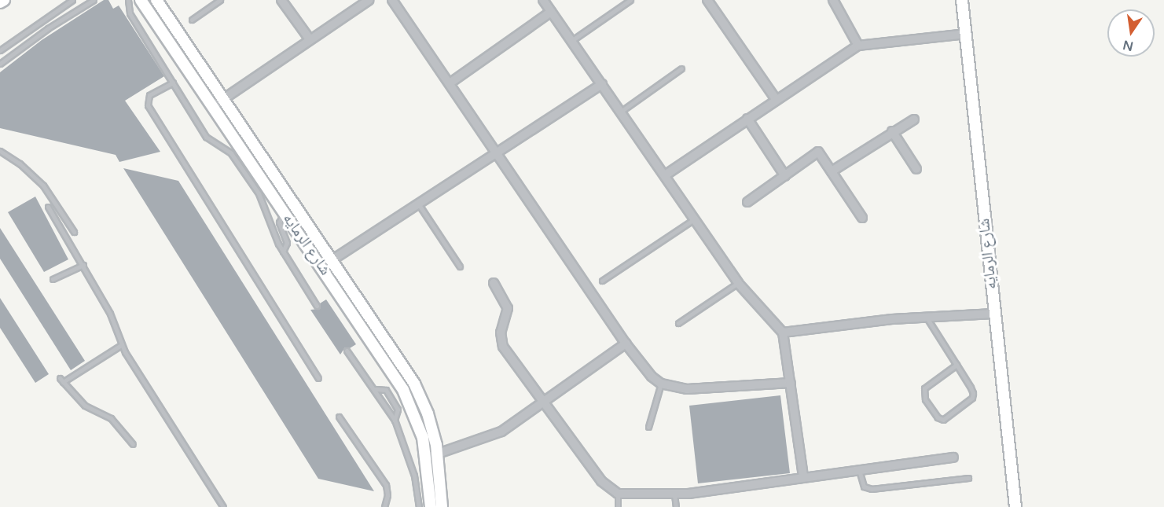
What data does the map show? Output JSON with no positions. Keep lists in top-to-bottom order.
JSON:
{
  "streets": {
    "street": ["شارع الرمايه"]
  },
  "north": "bottom"
}
